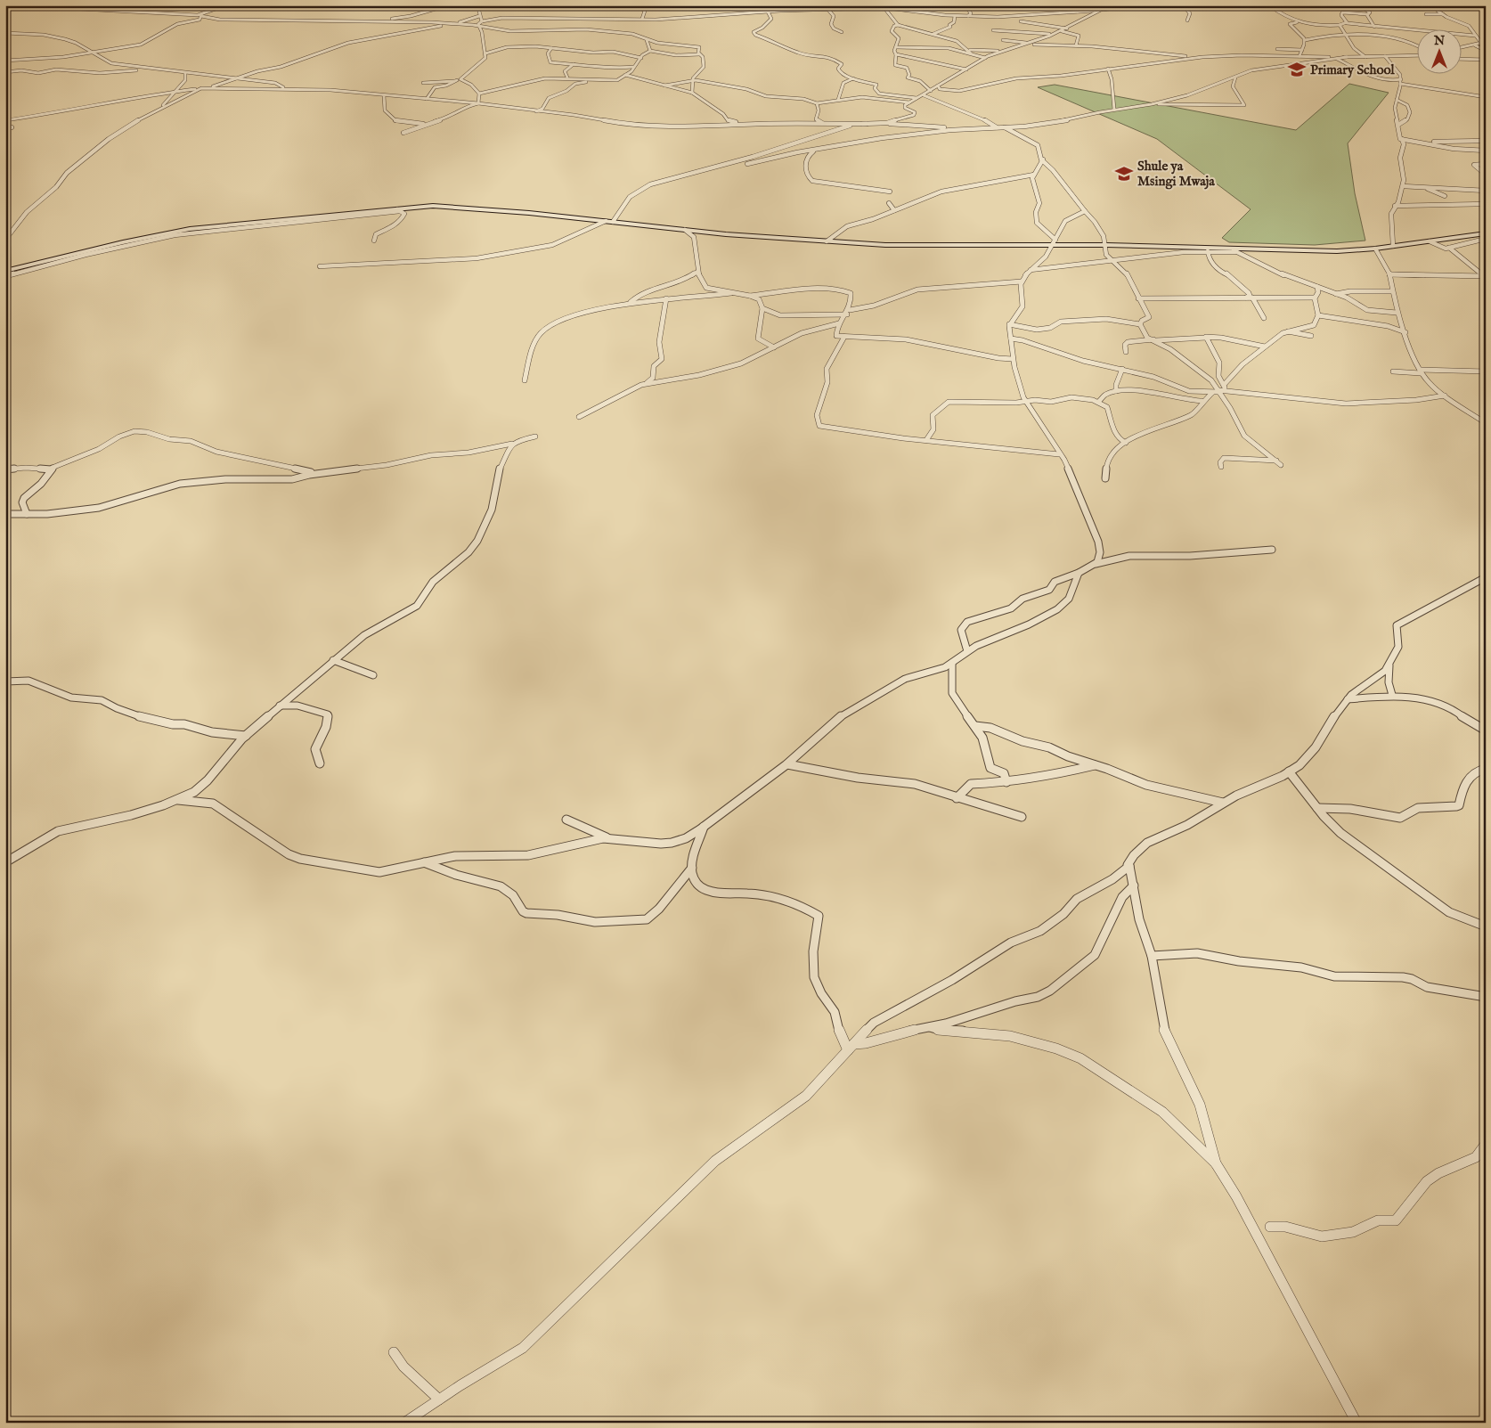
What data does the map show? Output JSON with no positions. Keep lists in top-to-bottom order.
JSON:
{
  "places": {
    "school or university": ["Primary School", "Shule ya Msingi Mwaja"]
  },
  "north": "top"
}
